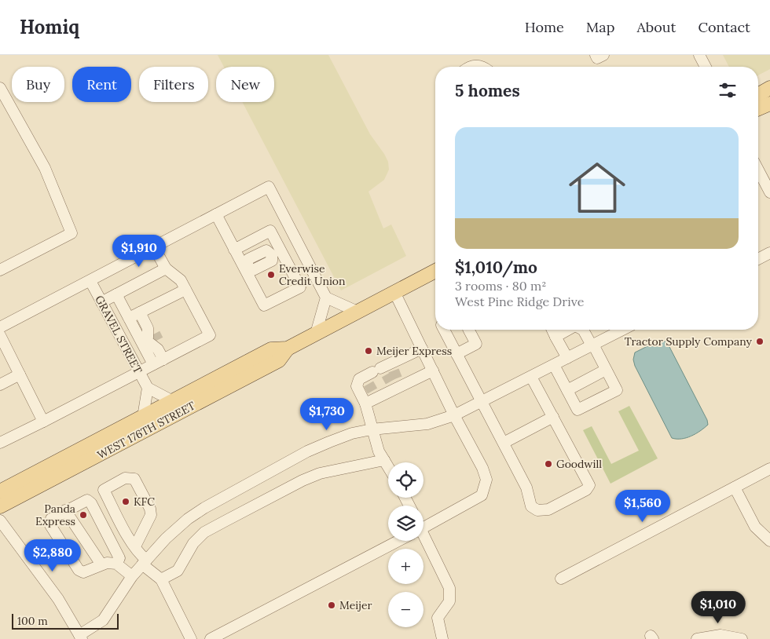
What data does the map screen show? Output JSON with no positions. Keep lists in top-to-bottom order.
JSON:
{
  "streets": {
    "main road": ["WEST 176TH STREET"],
    "street": ["GRAVEL STREET"]
  },
  "places": [
    "Everwise Credit Union",
    "Tractor Supply Company",
    "Meijer Express",
    "Goodwill",
    "KFC",
    "Panda Express",
    "Meijer"
  ],
  "scale_bar": "100 m",
  "page": {
    "header": "Homiq",
    "nav": [
      "Home",
      "Map",
      "About",
      "Contact"
    ],
    "chip": [
      "Buy",
      "Rent",
      "Filters",
      "New"
    ],
    "heading": "5 homes",
    "list": [
      {
        "name": "$1,010/mo",
        "note": "3 rooms · 80 m² · West Pine Ridge Drive"
      }
    ],
    "price": [
      "$1,910",
      "$1,730",
      "$1,560",
      "$2,880",
      "$1,010"
    ],
    "map_buttons": ["+", "−"],
    "scale": "100 m"
  }
}
